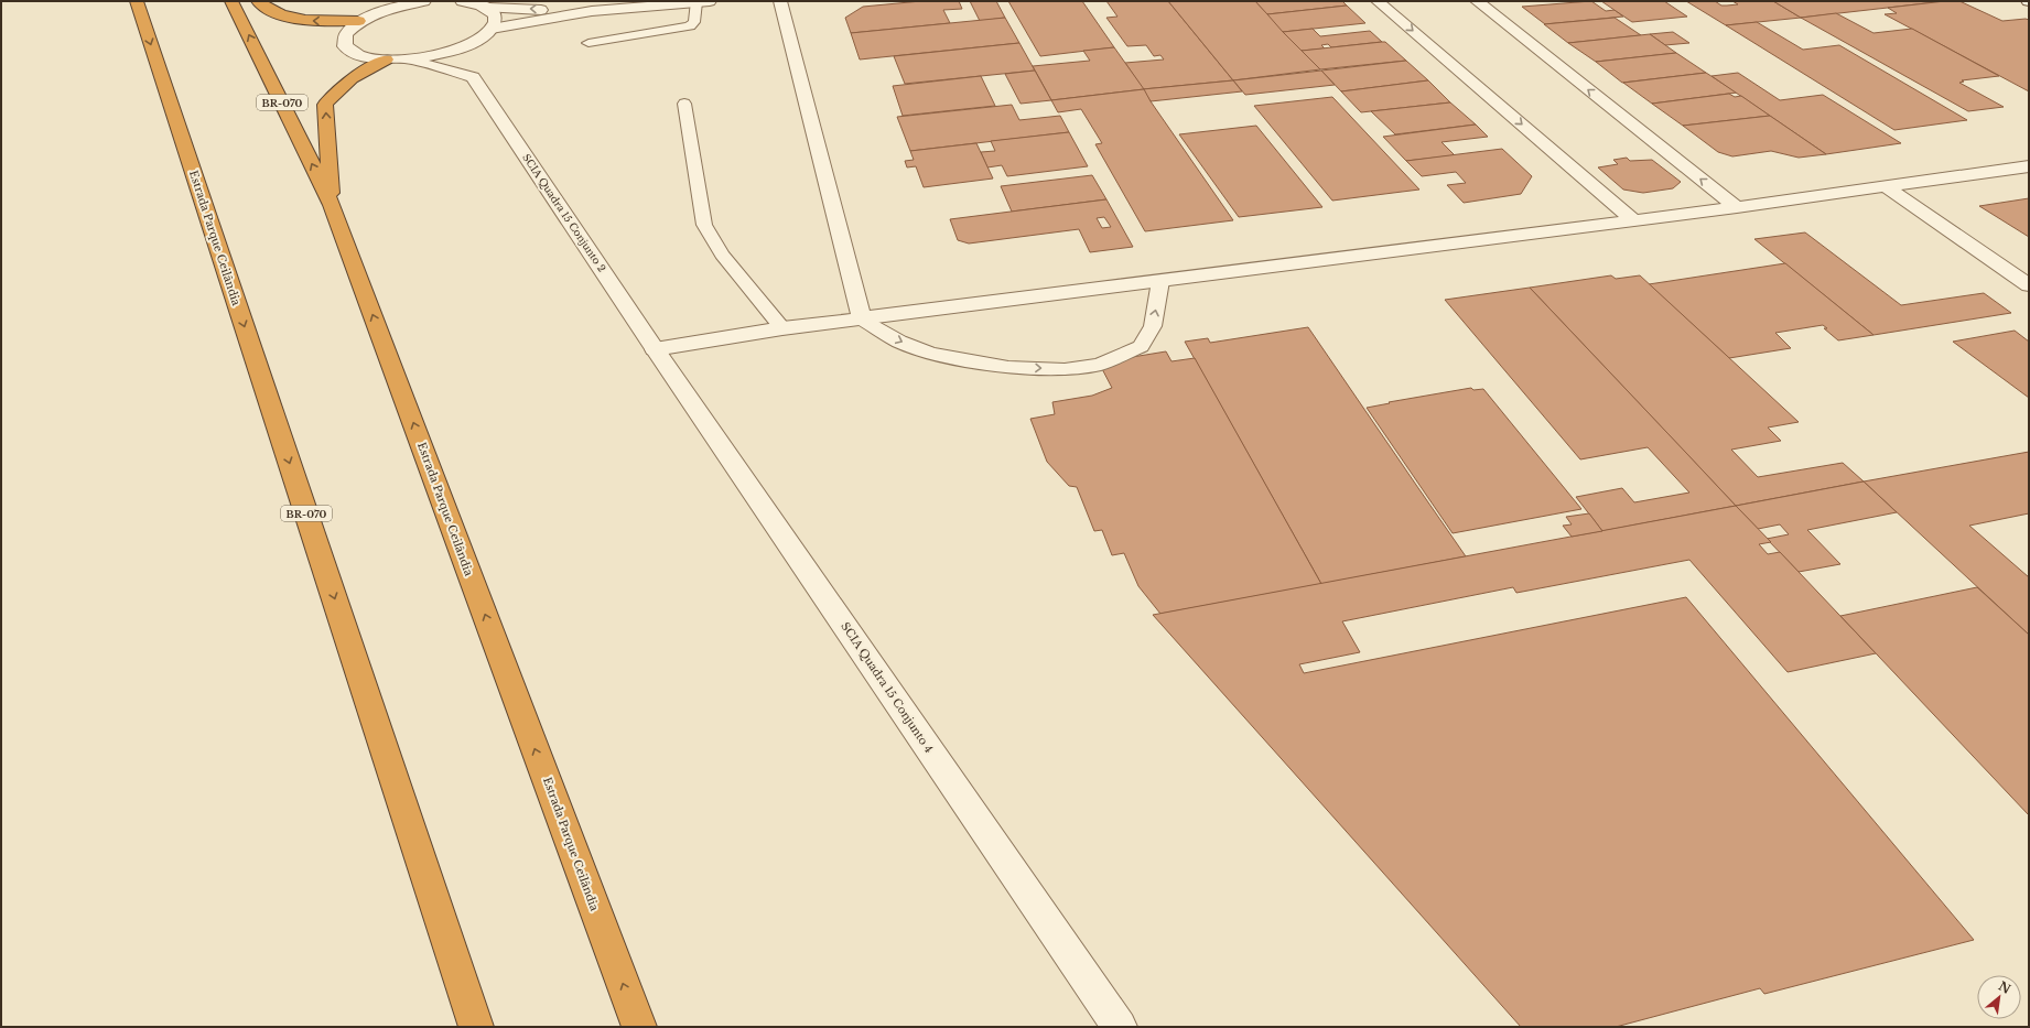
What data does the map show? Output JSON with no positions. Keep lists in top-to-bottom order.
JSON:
{
  "streets": {
    "highway": ["BR-070", "Estrada Parque Ceilândia"],
    "street": ["SCIA Quadra 15 Conjunto 2", "SCIA Quadra 15 Conjunto 4"]
  },
  "crossings": [
    ["SCIA Quadra 15 Conjunto 2", "SCIA Quadra 15 Conjunto 4"]
  ],
  "north": "top right"
}
